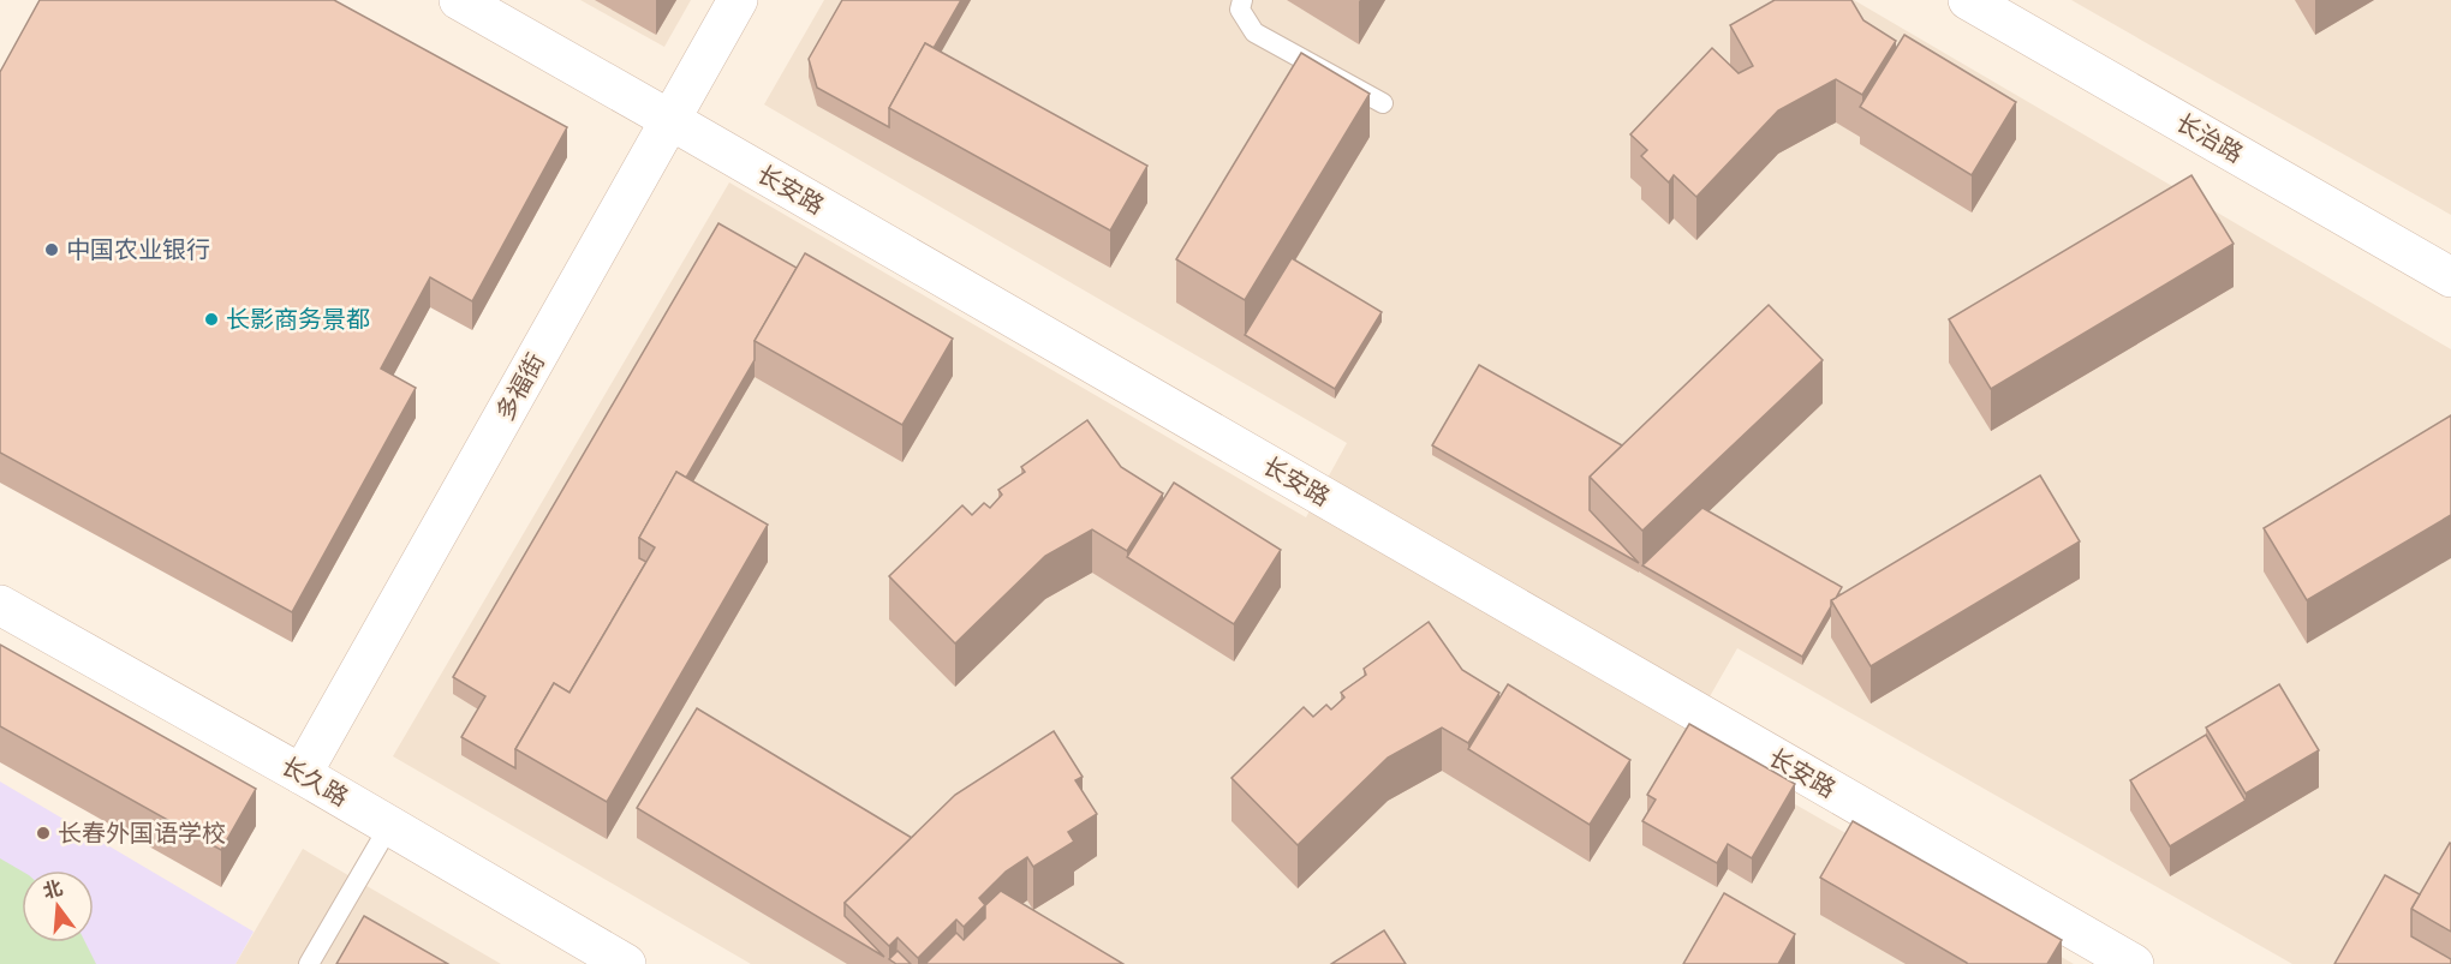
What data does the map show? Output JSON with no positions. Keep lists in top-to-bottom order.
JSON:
{
  "streets": {
    "street": [
      "长治路",
      "长安路",
      "多福街",
      "长久路"
    ]
  },
  "crossings": [
    ["长安路", "多福街"],
    ["多福街", "长久路"]
  ],
  "places": ["中国农业银行", "长影商务景都", "长春外国语学校"],
  "north": "top"
}
